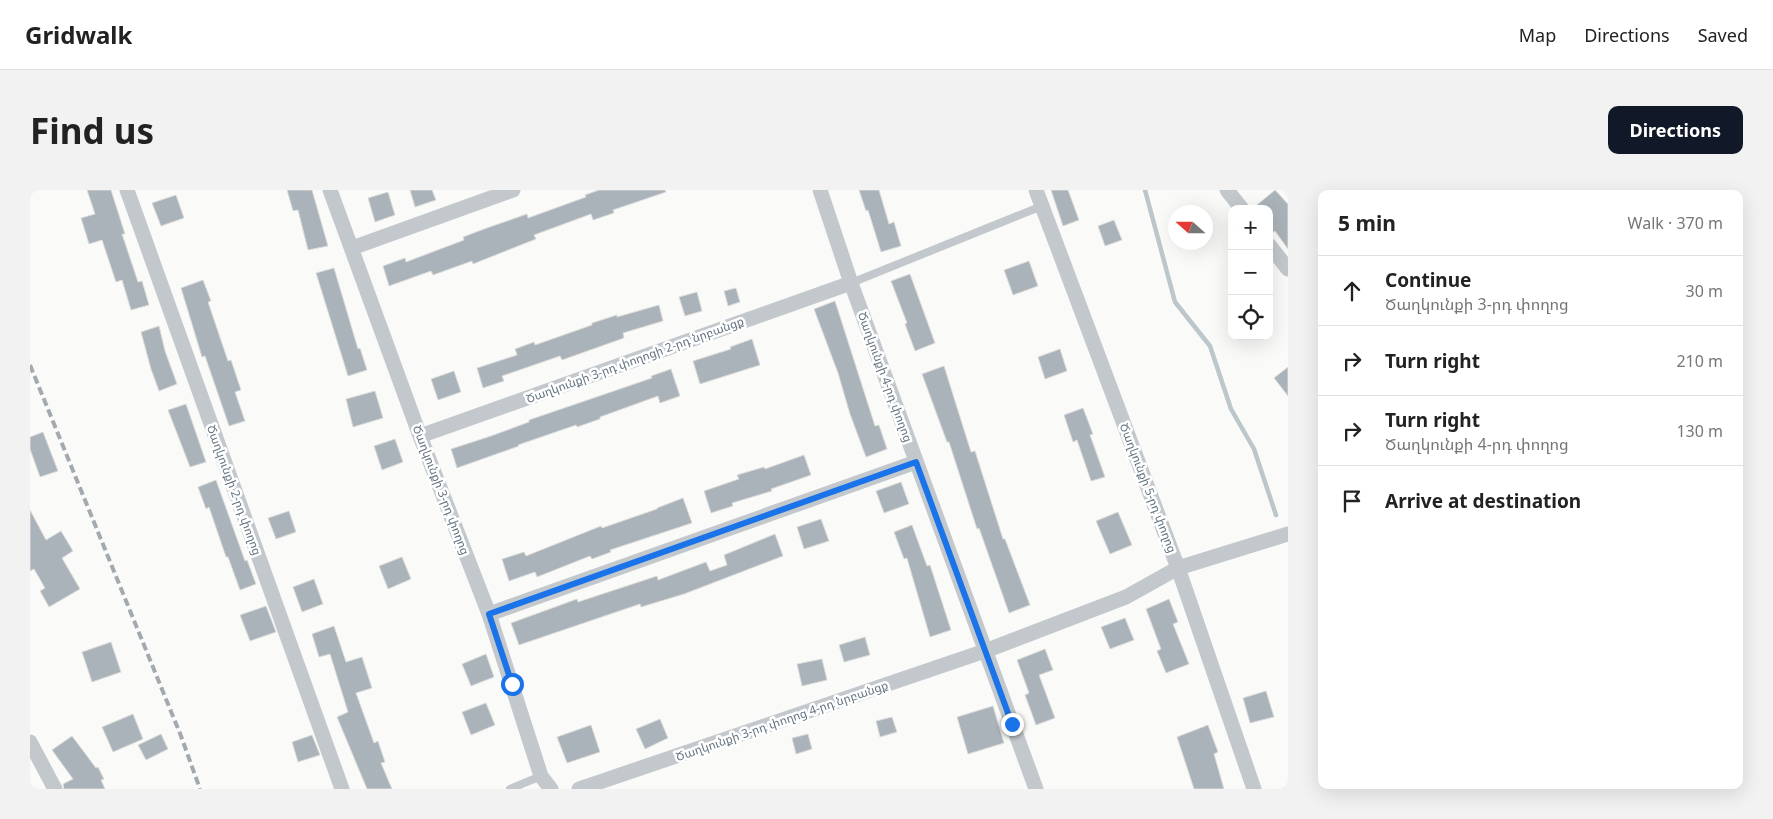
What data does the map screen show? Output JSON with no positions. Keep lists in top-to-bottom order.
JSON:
{
  "streets": {
    "street": [
      "Ծաղկունքի 3-րդ փողոցի 2-րդ նրբանցք",
      "Ծաղկունքի 4-րդ փողոց",
      "Ծաղկունքի 5-րդ փողոց",
      "Ծաղկունքի 2-րդ փողոց",
      "Ծաղկունքի 3-րդ փողոց",
      "Ծաղկունքի 3-րդ փողոց 4-րդ նրբանցք"
    ]
  },
  "crossings": [
    ["Ծաղկունքի 3-րդ փողոցի 2-րդ նրբանցք", "Ծաղկունքի 4-րդ փողոց"],
    ["Ծաղկունքի 3-րդ փողոցի 2-րդ նրբանցք", "Ծաղկունքի 3-րդ փողոց"],
    ["Ծաղկունքի 4-րդ փողոց", "Ծաղկունքի 3-րդ փողոց 4-րդ նրբանցք"],
    ["Ծաղկունքի 5-րդ փողոց", "Ծաղկունքի 3-րդ փողոց 4-րդ նրբանցք"]
  ],
  "north": "left",
  "page": {
    "header": "Gridwalk",
    "nav": ["Map", "Directions", "Saved"],
    "buttons": "Directions",
    "title": "Find us",
    "heading": ["5 min", "Walk · 370 m"],
    "map_buttons": ["+", "−"],
    "list": [
      ["Continue", "Ծաղկունքի 3-րդ փողոց", "30 m"],
      ["Turn right", "210 m"],
      ["Turn right", "Ծաղկունքի 4-րդ փողոց", "130 m"],
      "Arrive at destination"
    ]
  }
}
